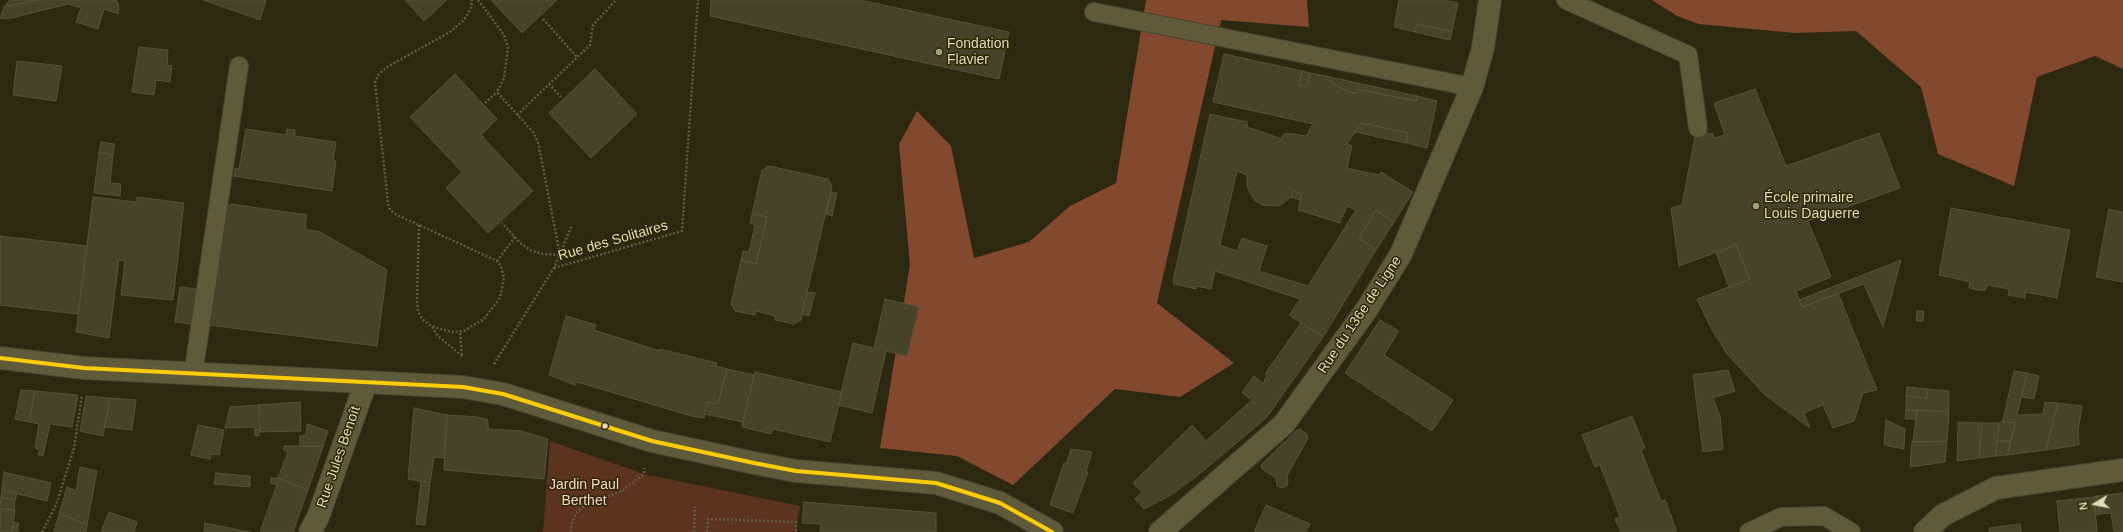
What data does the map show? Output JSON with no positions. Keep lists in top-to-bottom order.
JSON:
{
  "streets": {
    "main road": ["Rue du 136e de Ligne", "Rue Jules Benoît"],
    "path": ["Rue des Solitaires"]
  },
  "parks": ["Jardin Paul Berthet"],
  "places": ["Fondation Flavier", "École primaire Louis Daguerre"],
  "north": "left"
}
